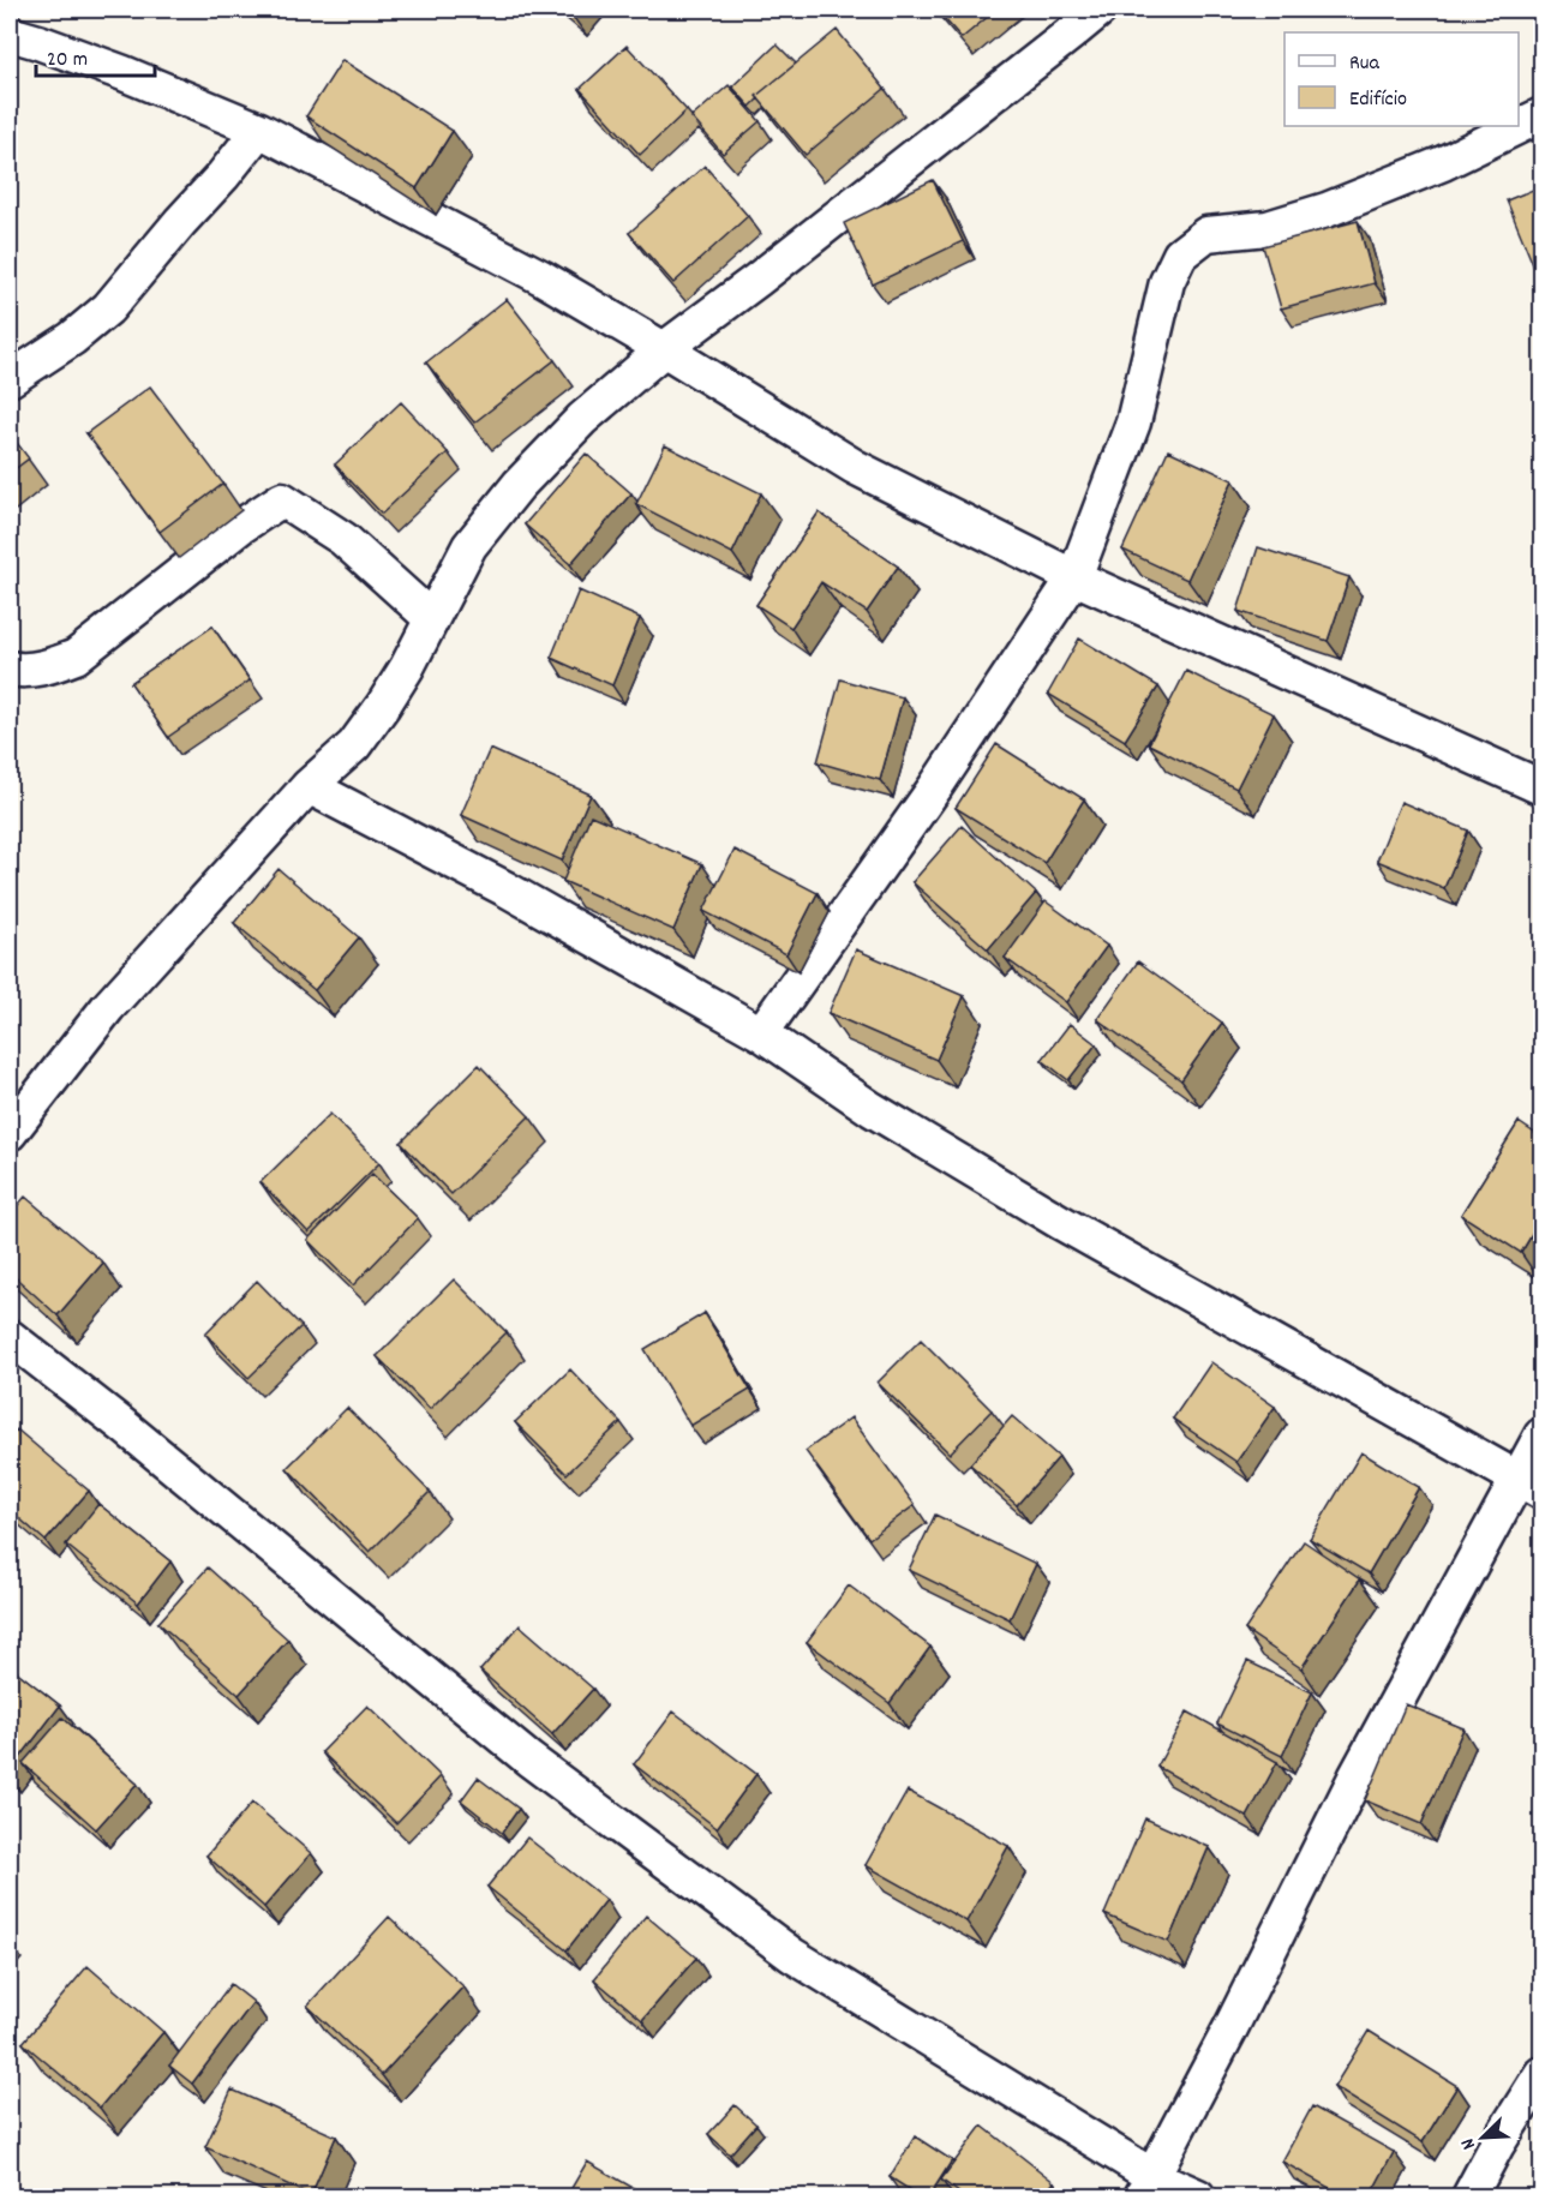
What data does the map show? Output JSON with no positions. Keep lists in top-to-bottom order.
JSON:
{
  "legend": ["Rua", "Edifício"],
  "scale_bar": "20 m",
  "north": "bottom left"
}
